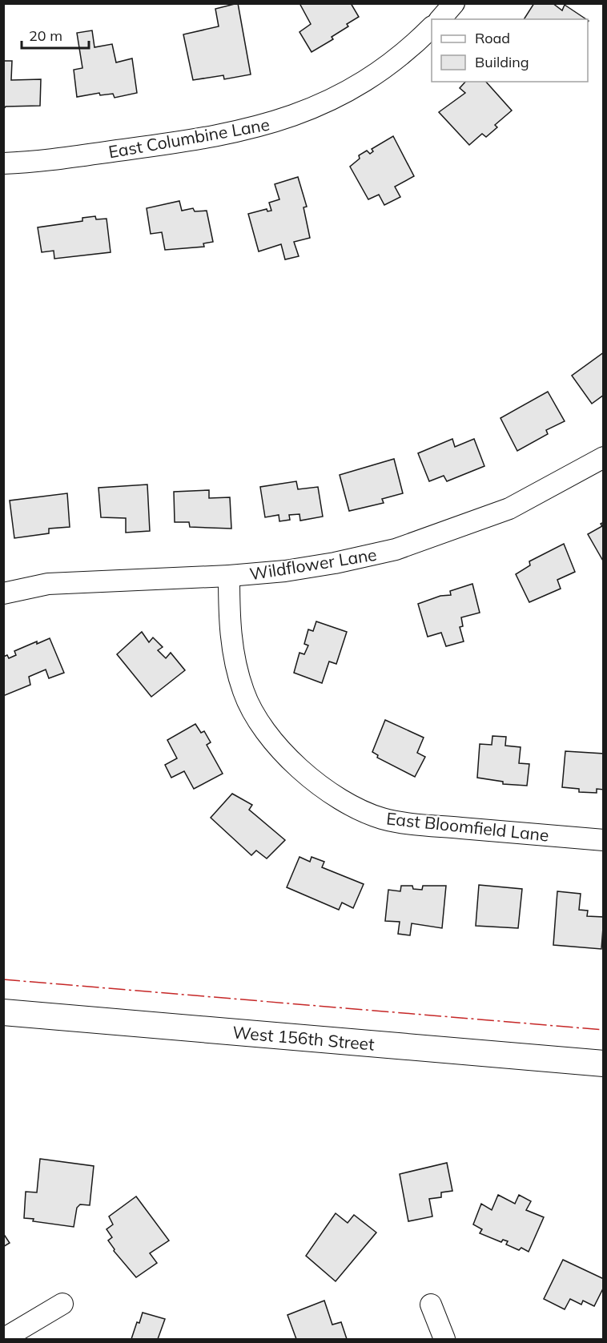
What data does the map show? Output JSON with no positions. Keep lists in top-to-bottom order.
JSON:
{
  "streets": {
    "street": [
      "East Columbine Lane",
      "Wildflower Lane",
      "East Bloomfield Lane",
      "West 156th Street"
    ]
  },
  "crossings": [
    ["Wildflower Lane", "East Bloomfield Lane"]
  ],
  "legend": ["Road", "Building"],
  "scale_bar": "20 m"
}
